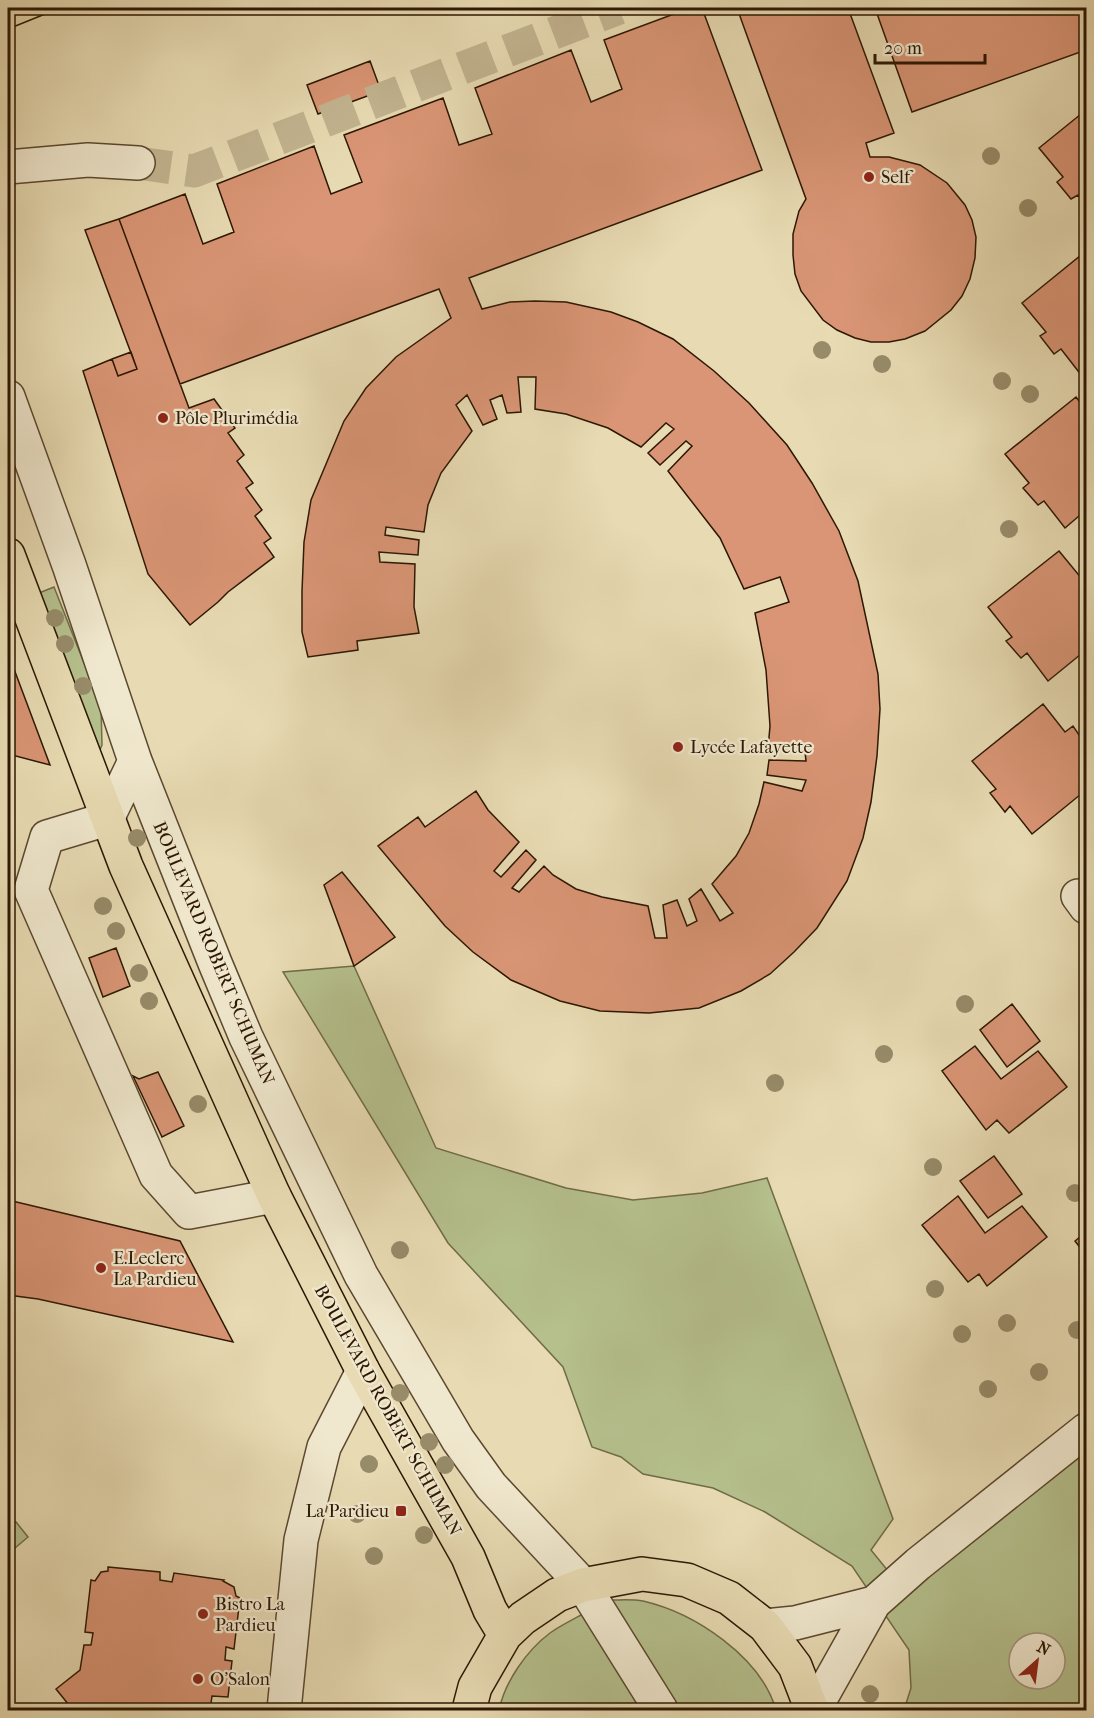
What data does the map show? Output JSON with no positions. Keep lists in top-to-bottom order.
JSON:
{
  "streets": {
    "main road": ["BOULEVARD ROBERT SCHUMAN"]
  },
  "places": {
    "other": [
      "Self",
      "Pôle Plurimédia",
      "Lycée Lafayette",
      "E.Leclerc La Pardieu",
      "Bistro La Pardieu",
      "O'Salon"
    ],
    "transit": ["La Pardieu"]
  },
  "scale_bar": "20 m",
  "north": "top right"
}
